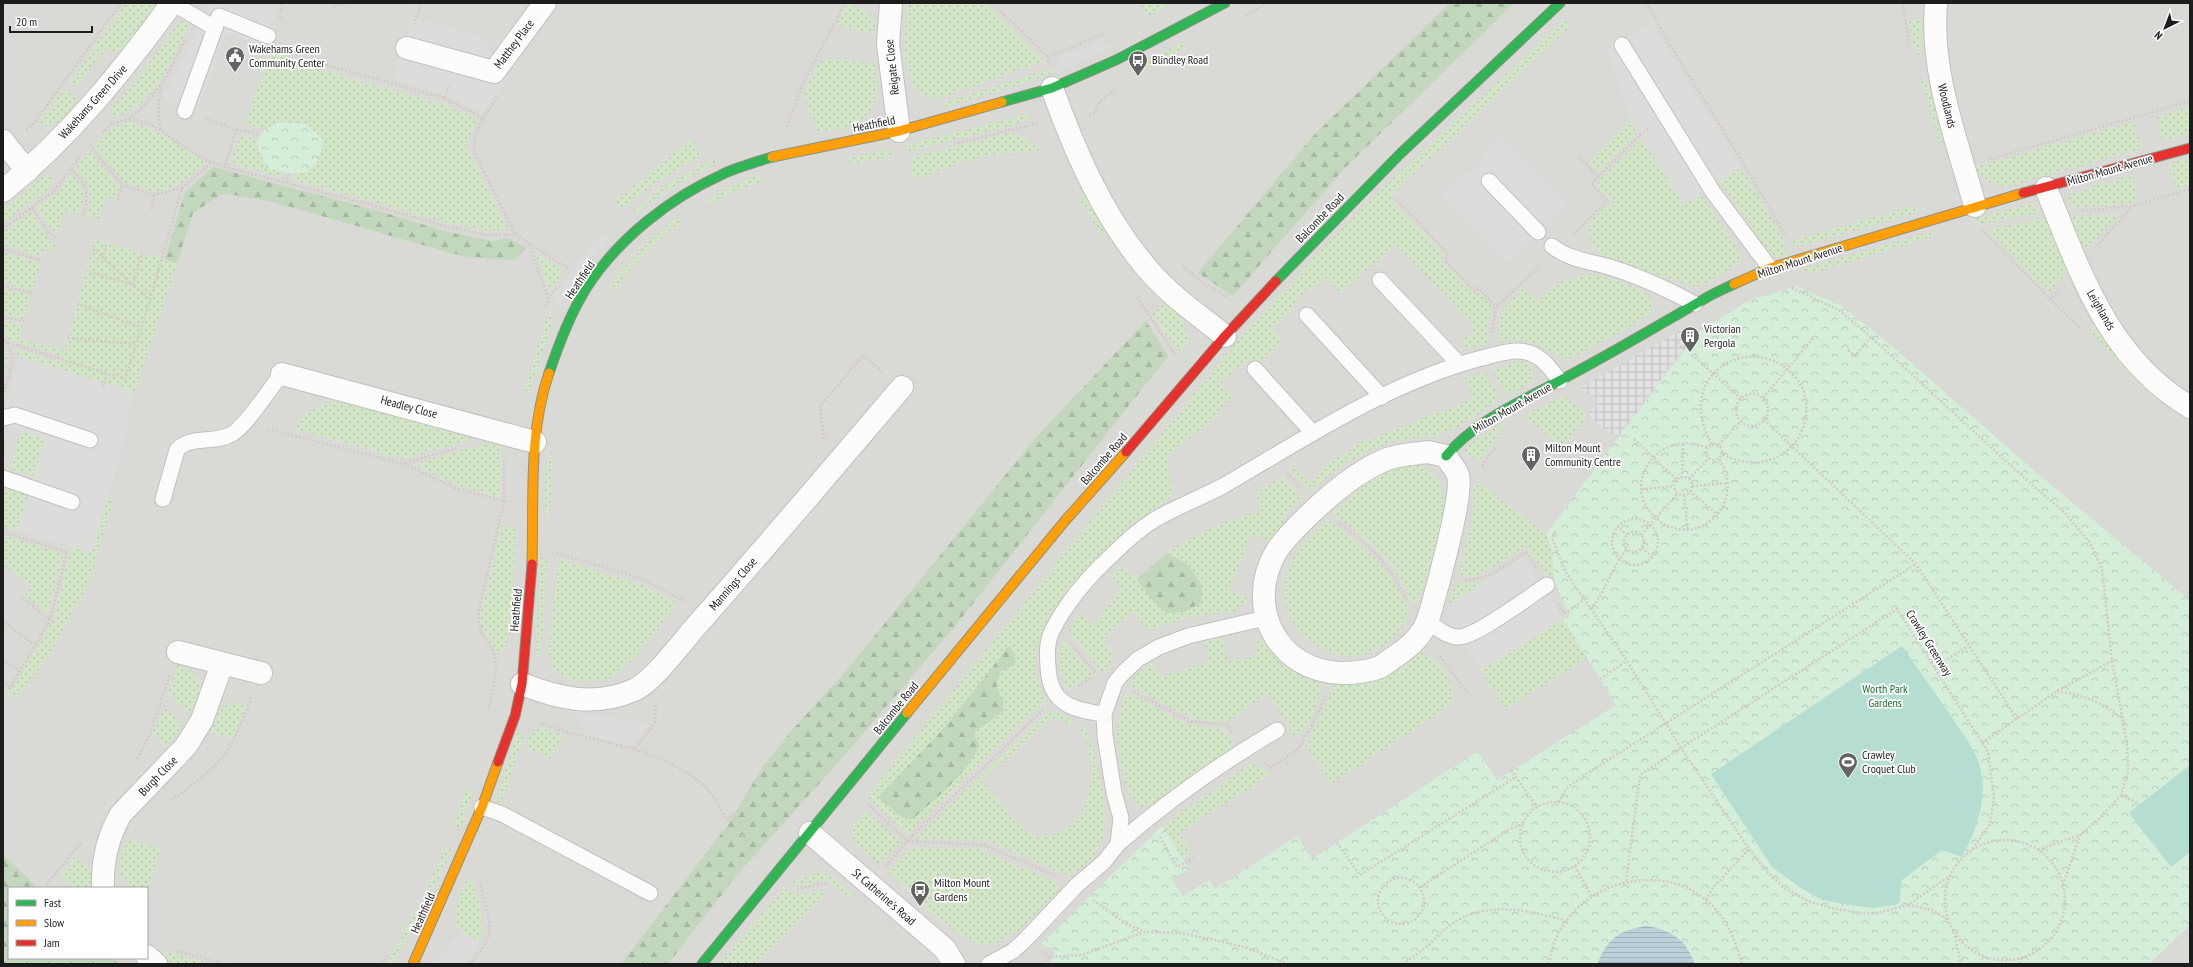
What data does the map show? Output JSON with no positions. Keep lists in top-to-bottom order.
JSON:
{
  "streets": {
    "street": [
      "Matthey Place",
      "Reigate Close",
      "Wakehams Green Drive",
      "Woodlands",
      "Heathfield",
      "Milton Mount Avenue",
      "Balcombe Road",
      "Leighlands",
      "Headley Close",
      "Mannings Close",
      "Burgh Close",
      "St Catherine's Road"
    ],
    "path": ["Crawley Greenway"]
  },
  "crossings": [
    ["Reigate Close", "Heathfield"],
    ["Woodlands", "Milton Mount Avenue"],
    ["Heathfield", "Headley Close"],
    ["Heathfield", "Mannings Close"],
    ["Milton Mount Avenue", "Leighlands"],
    ["Balcombe Road", "St Catherine's Road"]
  ],
  "parks": ["Worth Park Gardens"],
  "places": {
    "public building": ["Wakehams Green Community Center"],
    "bus stop": ["Blindley Road", "Milton Mount Gardens"],
    "building": ["Victorian Pergola", "Milton Mount Community Centre"],
    "sports": ["Crawley Croquet Club"]
  },
  "legend": ["Fast", "Slow", "Jam"],
  "scale_bar": "20 m",
  "north": "bottom left"
}
